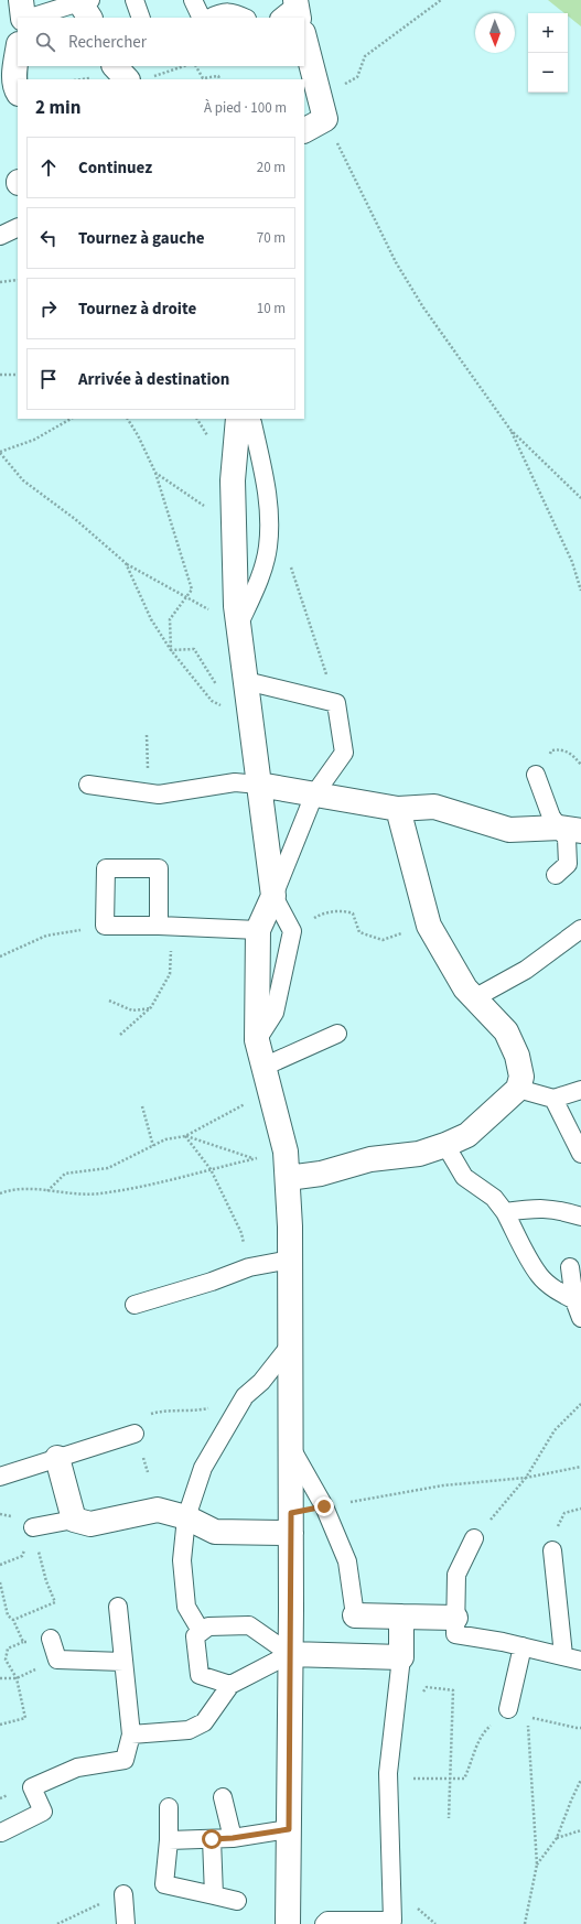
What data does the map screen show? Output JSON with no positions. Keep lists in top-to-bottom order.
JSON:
{
  "north": "bottom",
  "page": {
    "map_buttons": ["+", "−"],
    "search": "Rechercher",
    "heading": ["2 min", "À pied · 100 m"],
    "list": [
      ["Continuez", "20 m"],
      ["Tournez à gauche", "70 m"],
      ["Tournez à droite", "10 m"],
      "Arrivée à destination"
    ]
  }
}
